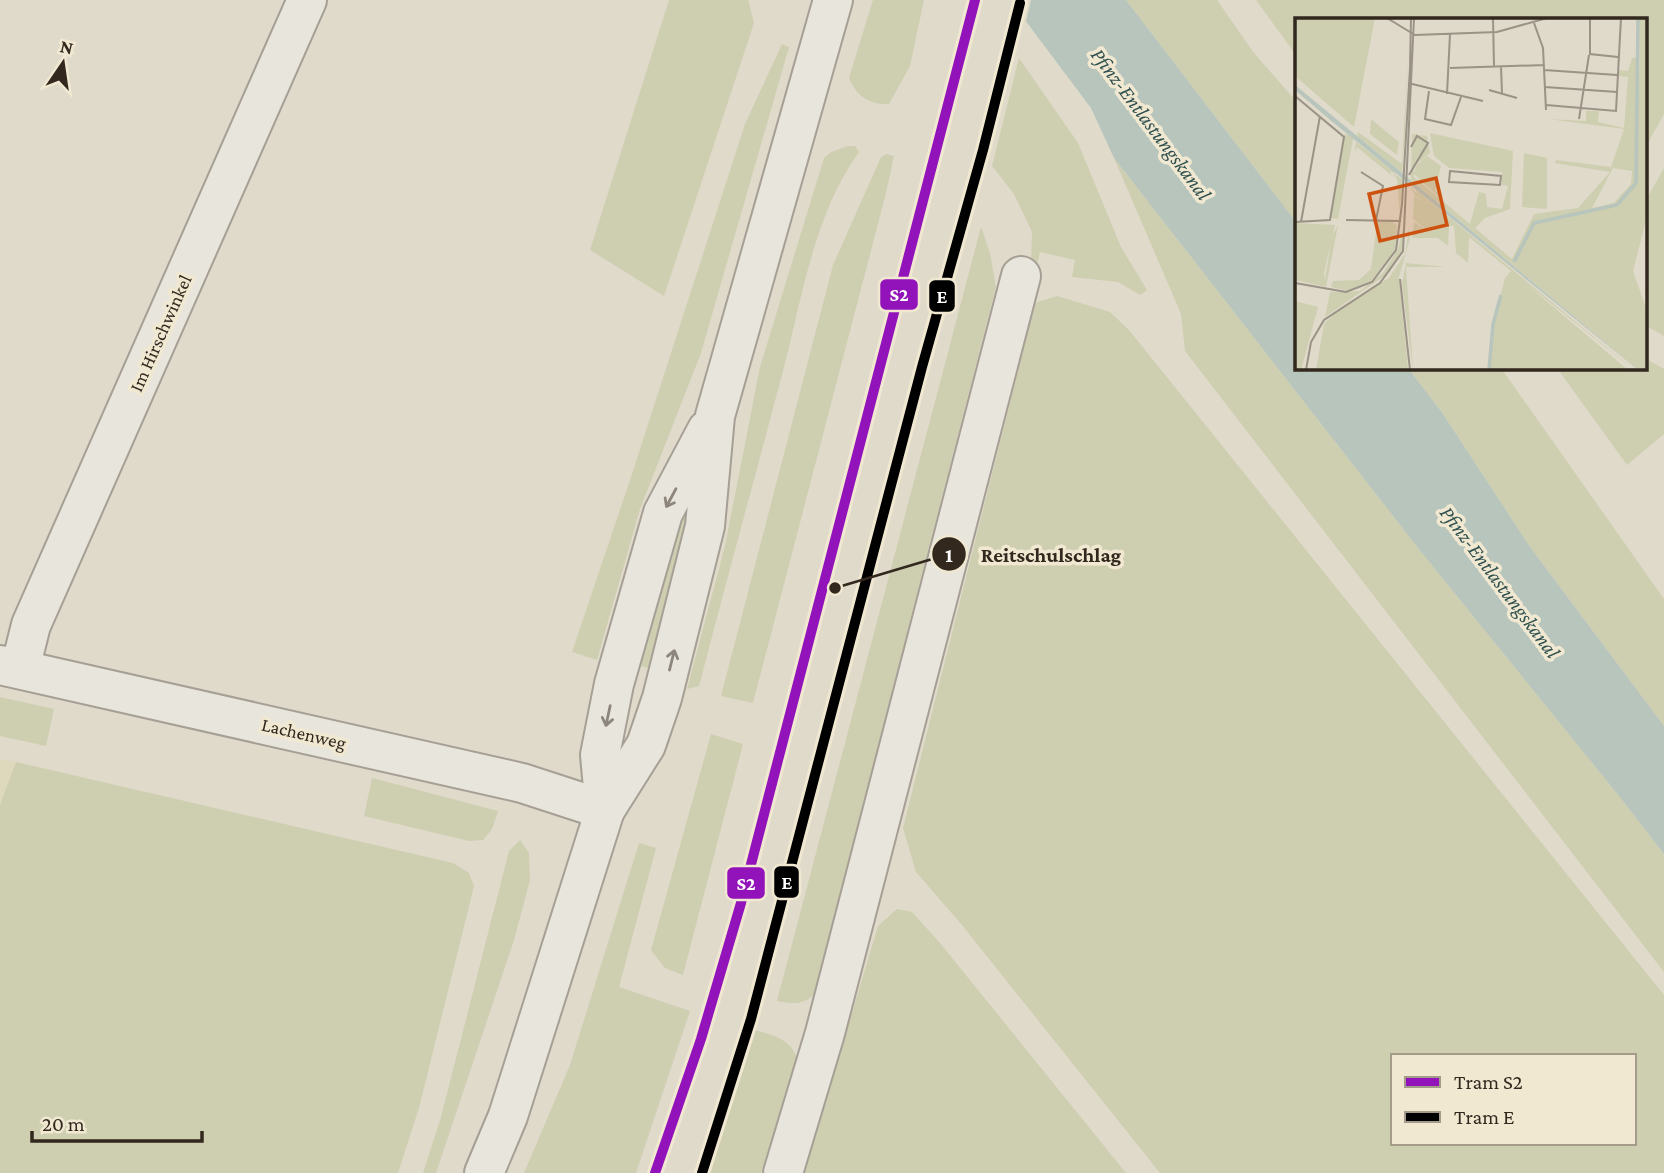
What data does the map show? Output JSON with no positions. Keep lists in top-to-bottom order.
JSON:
{
  "streets": {
    "street": ["Im Hirschwinkel", "Lachenweg"]
  },
  "crossings": [
    ["Im Hirschwinkel", "Lachenweg"]
  ],
  "water": ["Pfinz-Entlastungskanal"],
  "places": ["Reitschulschlag"],
  "lines": ["tram line S2", "tram line E"],
  "legend": ["Tram S2", "Tram E"],
  "scale_bar": "20 m",
  "north": "top"
}
